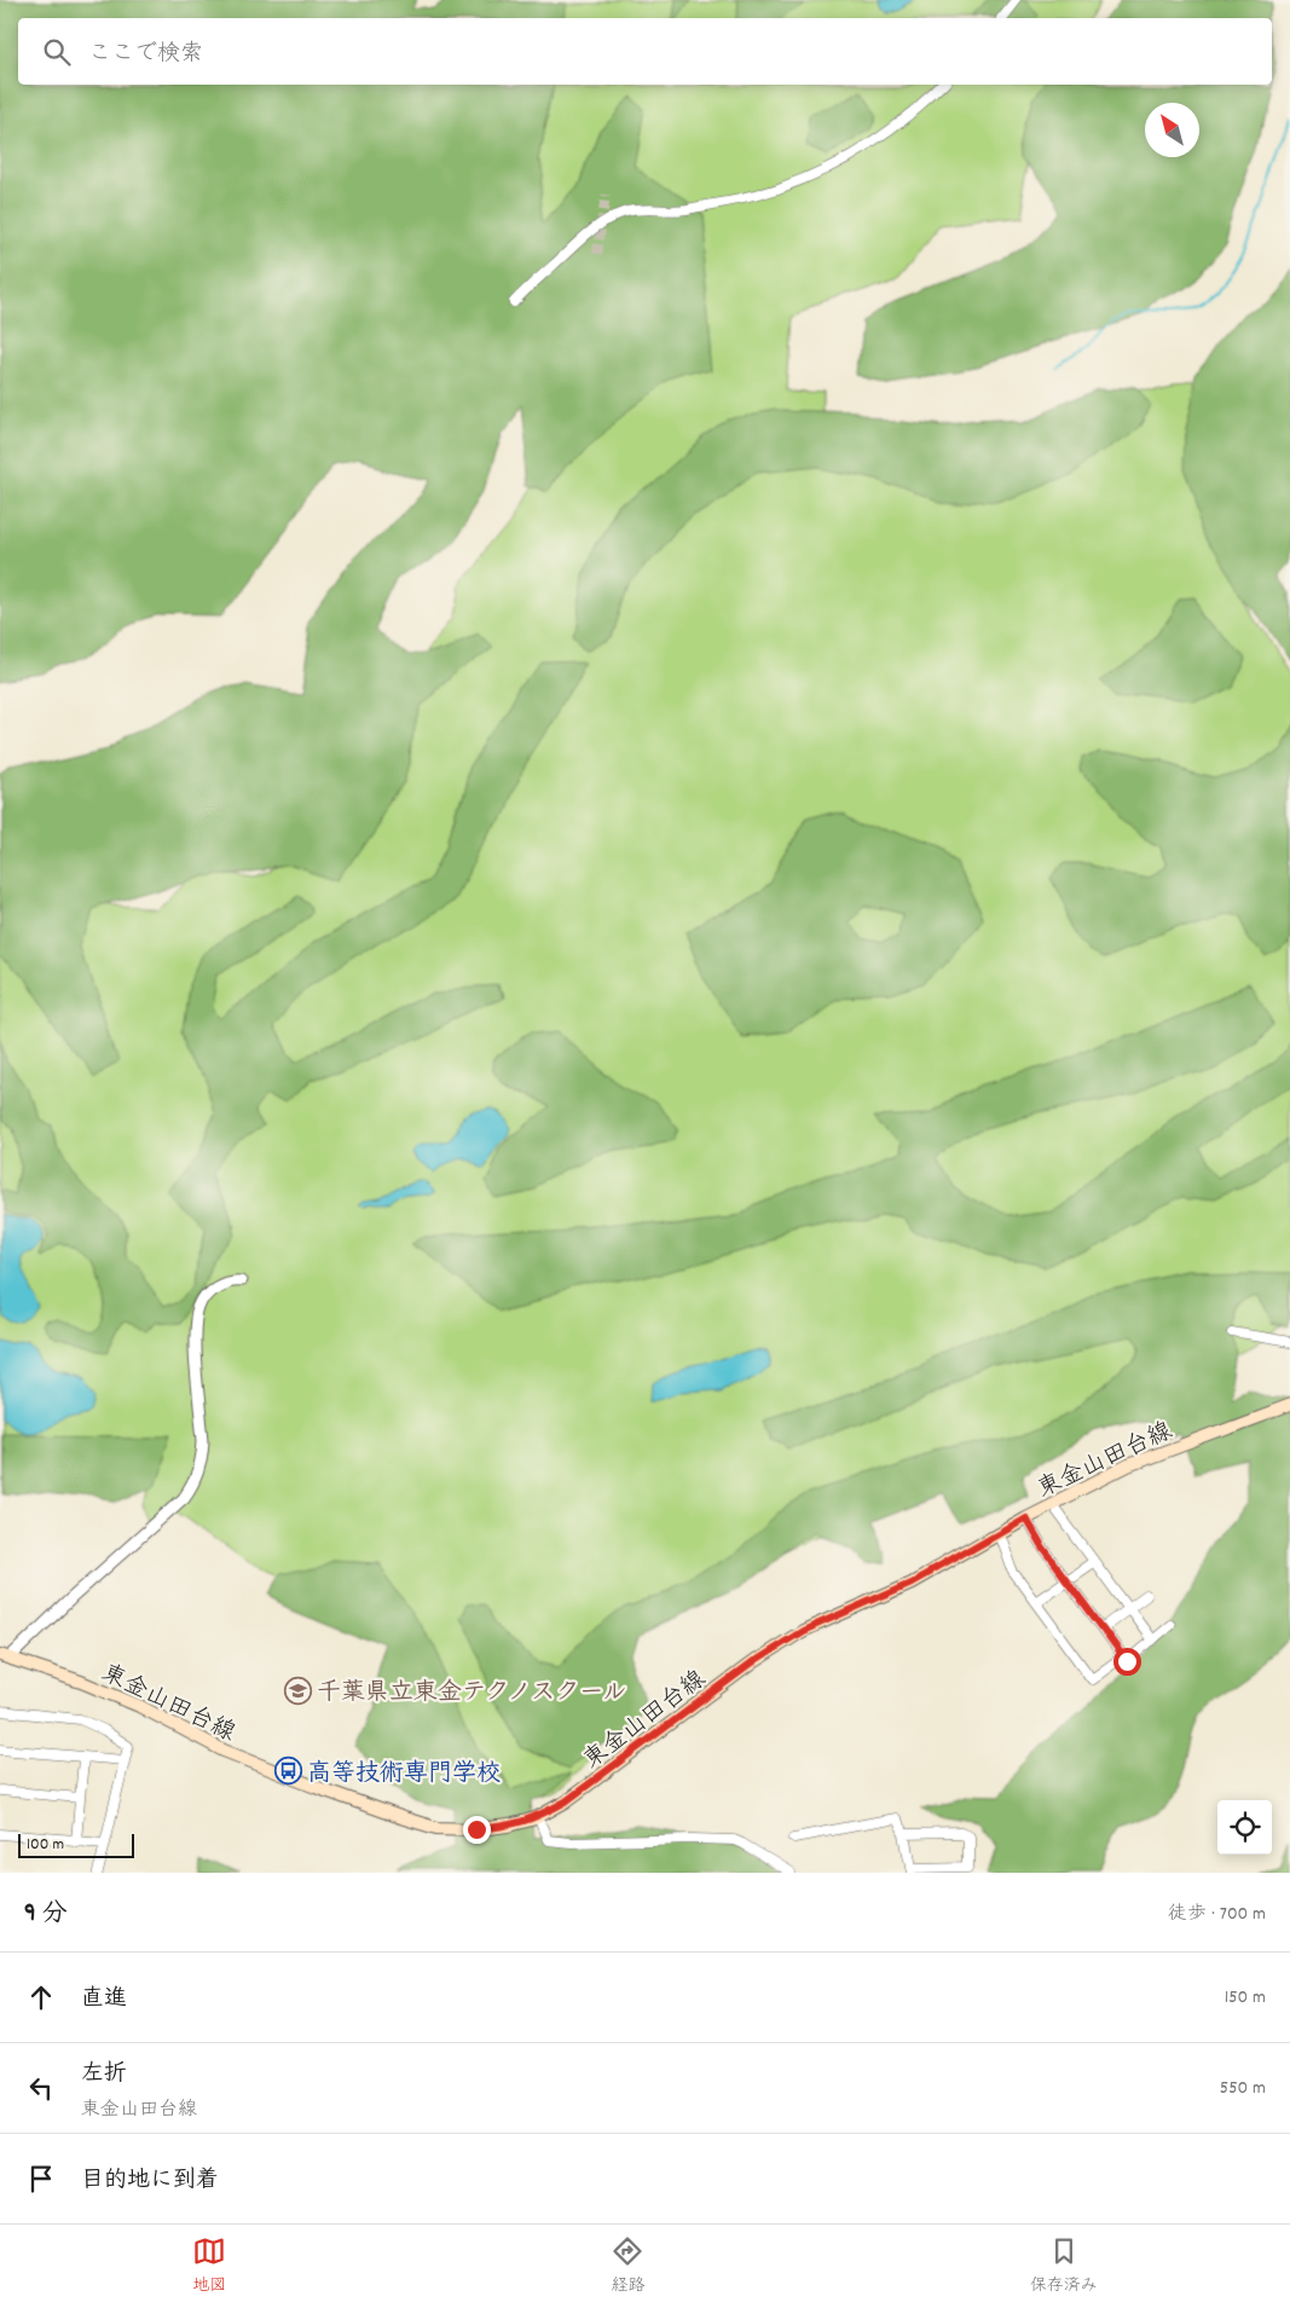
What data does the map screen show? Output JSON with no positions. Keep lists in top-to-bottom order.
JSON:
{
  "streets": {
    "main road": ["東金山田台線"]
  },
  "places": {
    "school or university": ["千葉県立東金テクノスクール"],
    "bus stop": ["高等技術専門学校"]
  },
  "scale_bar": "100 m",
  "north": "top left",
  "page": {
    "search": "ここで検索",
    "scale": "100 m",
    "heading": ["9 分", "徒歩 · 700 m"],
    "list": [
      ["直進", "150 m"],
      ["左折", "東金山田台線", "550 m"],
      "目的地に到着"
    ],
    "nav": ["地図", "経路", "保存済み"]
  }
}
